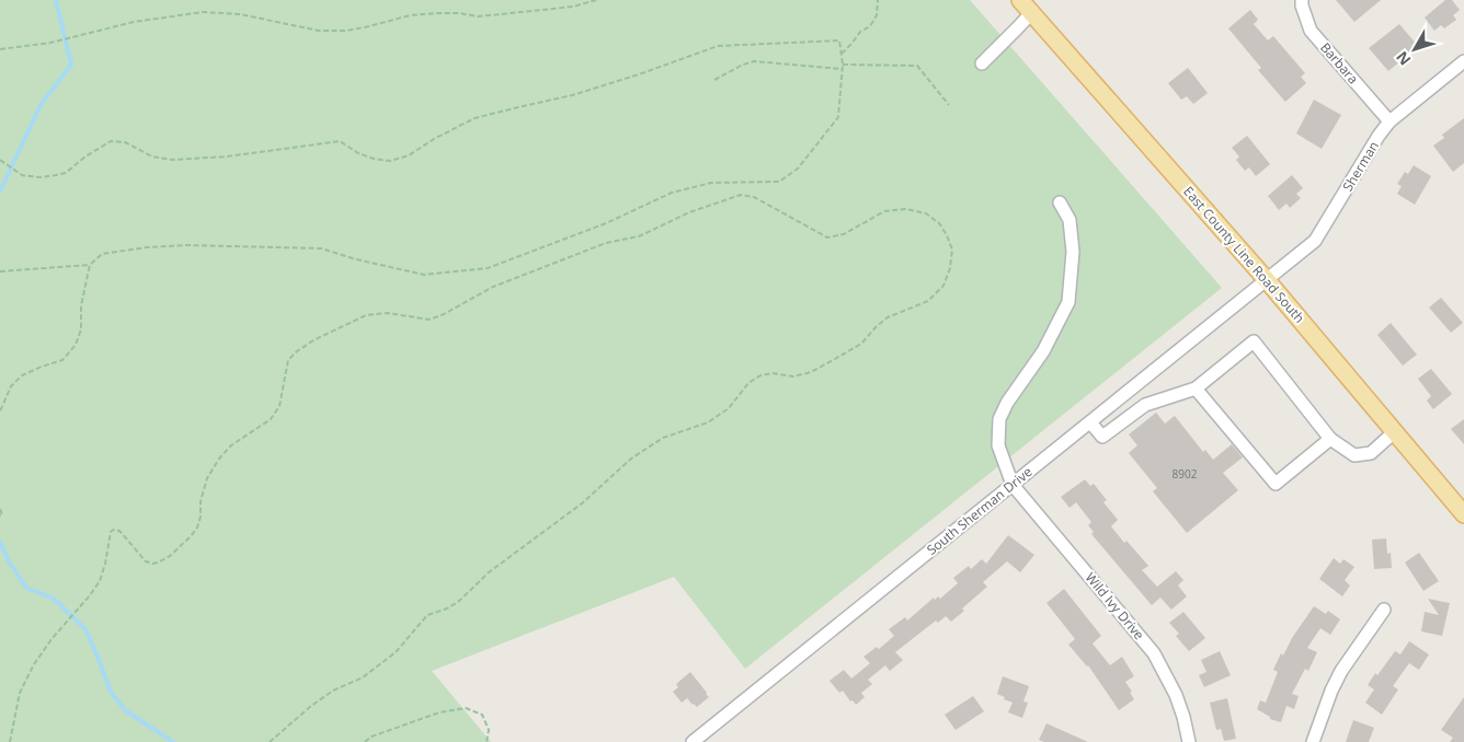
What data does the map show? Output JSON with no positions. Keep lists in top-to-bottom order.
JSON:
{
  "streets": {
    "main road": ["East County Line Road South"],
    "street": [
      "Barbara",
      "Sherman",
      "South Sherman Drive",
      "Wild Ivy Drive"
    ]
  },
  "crossings": [
    ["Barbara", "Sherman"],
    ["Sherman", "East County Line Road South"],
    ["Sherman", "South Sherman Drive"],
    ["East County Line Road South", "South Sherman Drive"],
    ["South Sherman Drive", "Wild Ivy Drive"]
  ],
  "house_numbers": ["8902"],
  "north": "bottom left"
}
